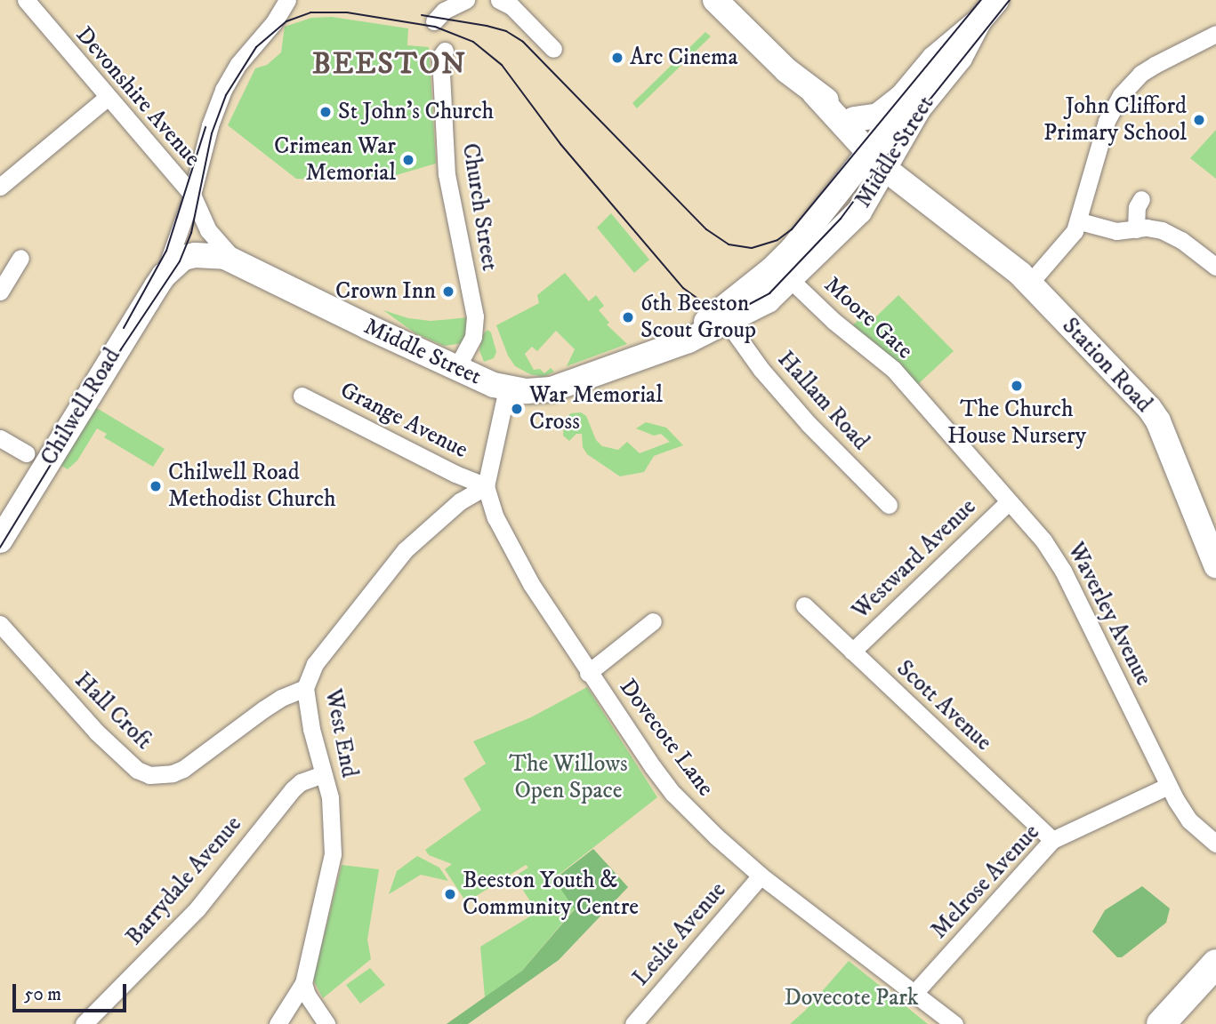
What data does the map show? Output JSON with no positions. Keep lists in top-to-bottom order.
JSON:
{
  "streets": {
    "main road": ["Middle Street", "Station Road", "Chilwell Road"],
    "street": [
      "Devonshire Avenue",
      "Church Street",
      "Moore Gate",
      "Hallam Road",
      "Grange Avenue",
      "Westward Avenue",
      "Waverley Avenue",
      "Scott Avenue",
      "Hall Croft",
      "West End",
      "Dovecote Lane",
      "Barrydale Avenue",
      "Melrose Avenue",
      "Leslie Avenue"
    ]
  },
  "crossings": [
    ["Devonshire Avenue", "Chilwell Road"],
    ["Middle Street", "Church Street"],
    ["Middle Street", "Moore Gate"],
    ["Middle Street", "Station Road"],
    ["Middle Street", "Hallam Road"],
    ["Middle Street", "Chilwell Road"],
    ["Moore Gate", "Waverley Avenue"],
    ["Grange Avenue", "West End"],
    ["Grange Avenue", "Dovecote Lane"],
    ["Westward Avenue", "Waverley Avenue"],
    ["Westward Avenue", "Scott Avenue"],
    ["Waverley Avenue", "Melrose Avenue"],
    ["Scott Avenue", "Melrose Avenue"],
    ["Hall Croft", "West End"],
    ["West End", "Dovecote Lane"],
    ["West End", "Barrydale Avenue"],
    ["Dovecote Lane", "Melrose Avenue"],
    ["Dovecote Lane", "Leslie Avenue"]
  ],
  "districts": ["BEESTON"],
  "parks": ["The Willows Open Space", "Dovecote Park"],
  "places": [
    "Arc Cinema",
    "St John's Church",
    "John Clifford Primary School",
    "Crimean War Memorial",
    "Crown Inn",
    "6th Beeston Scout Group",
    "The Church House Nursery",
    "War Memorial Cross",
    "Chilwell Road Methodist Church",
    "Beeston Youth & Community Centre"
  ],
  "scale_bar": "50 m"
}
